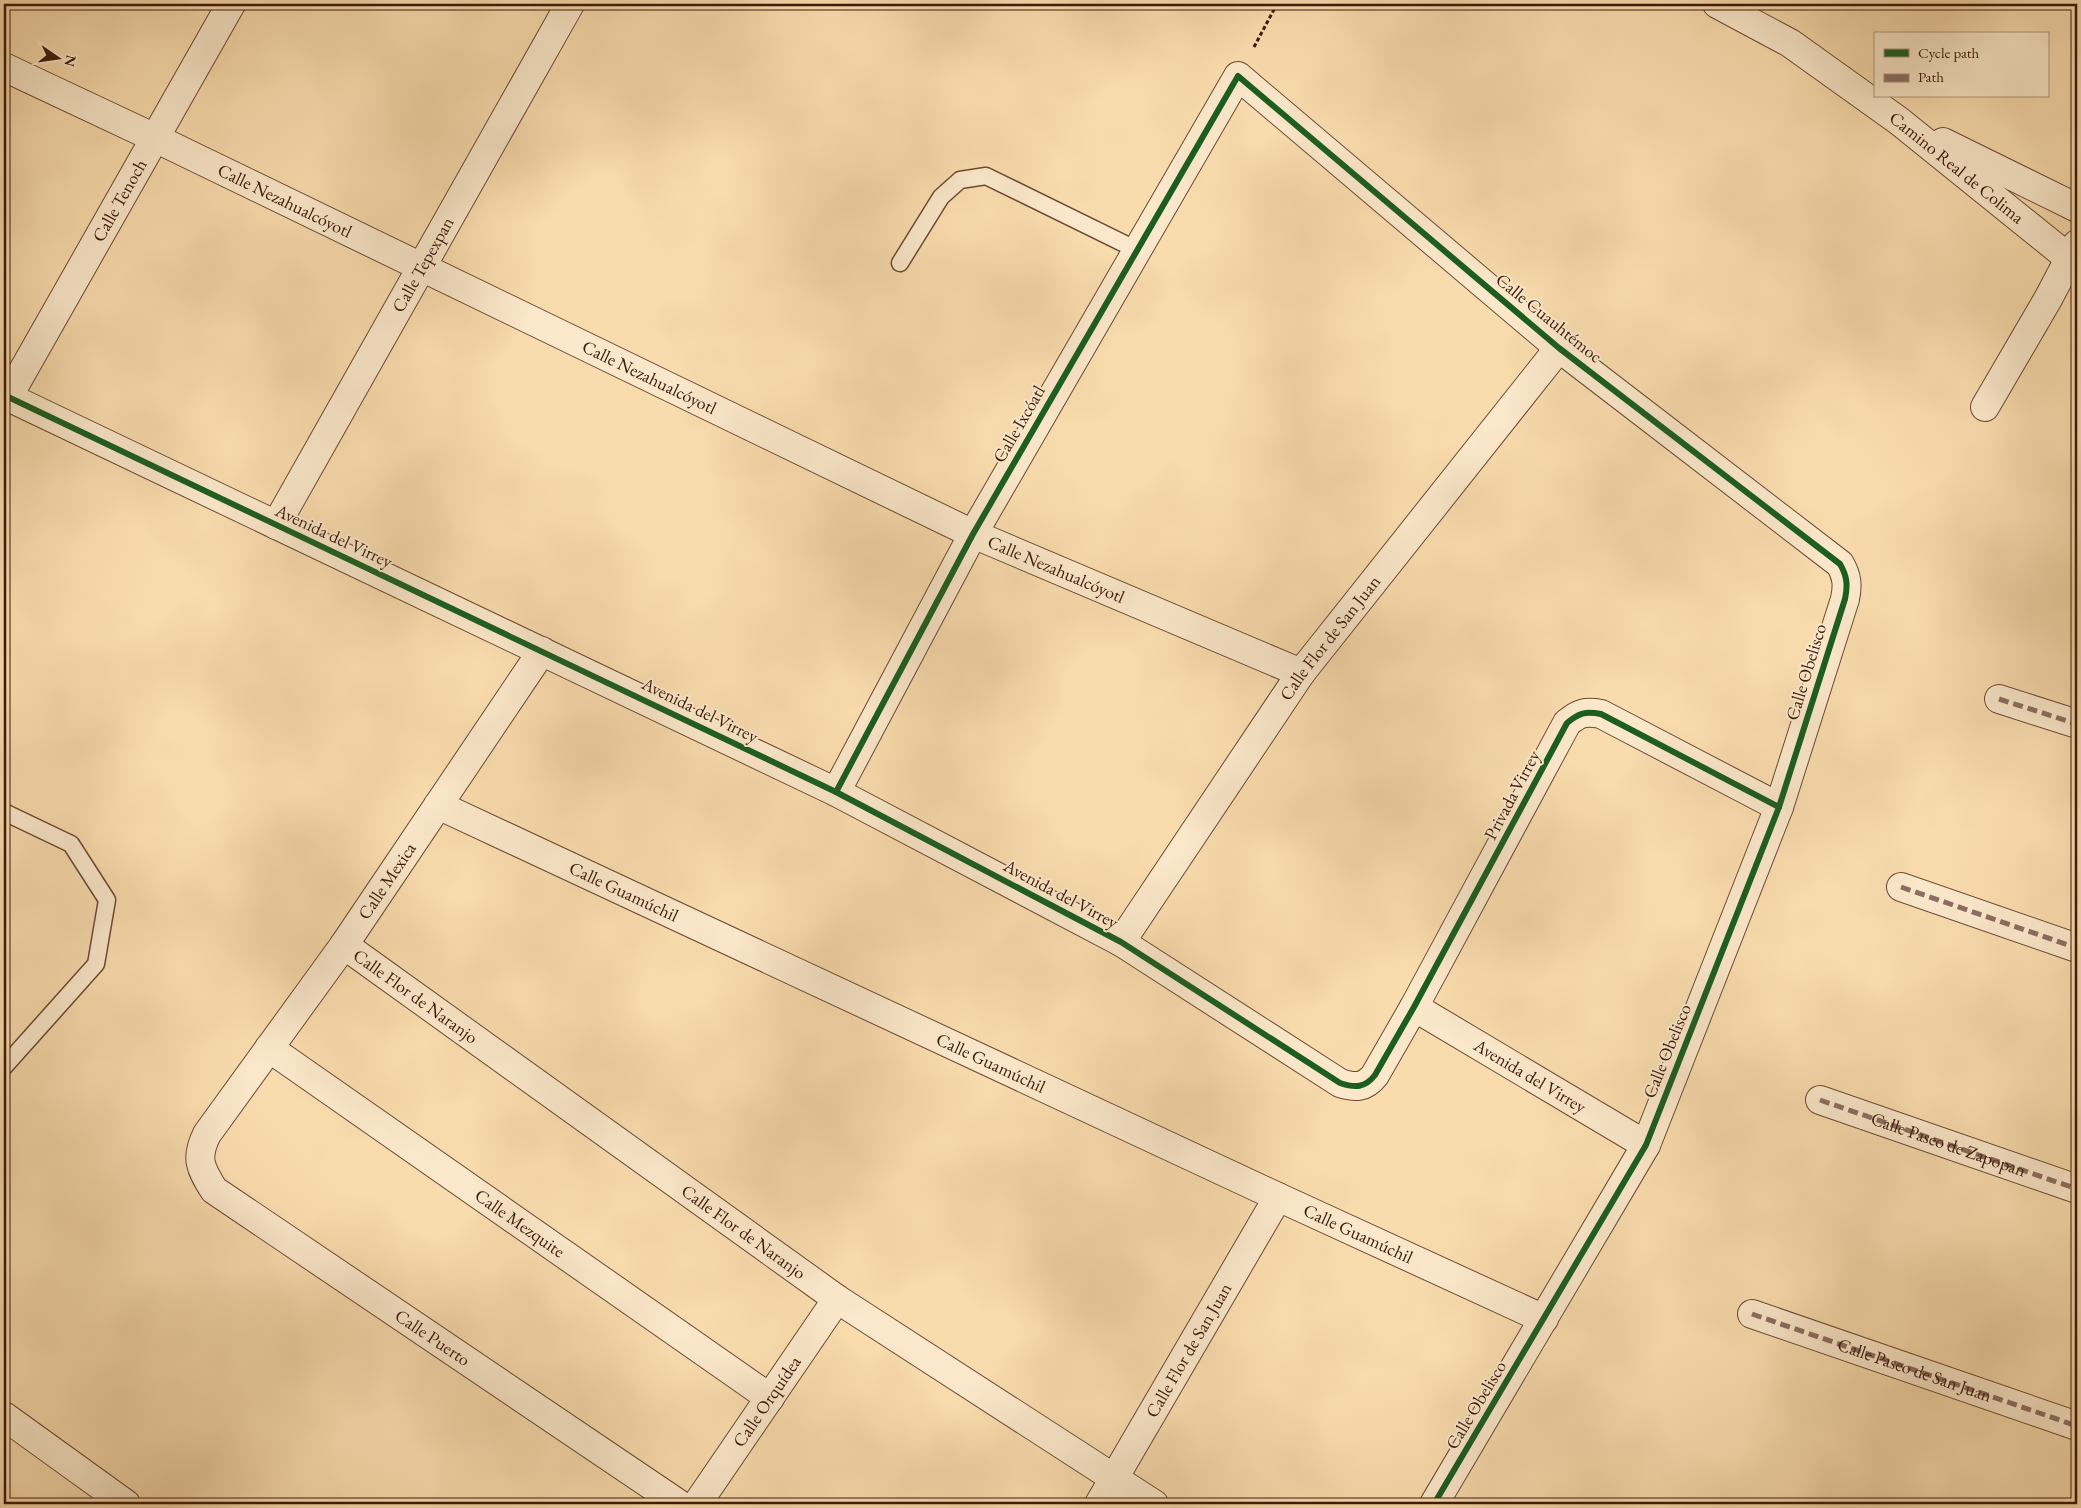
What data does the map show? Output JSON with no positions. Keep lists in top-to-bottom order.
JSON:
{
  "streets": {
    "street": [
      "Camino Real de Colima",
      "Calle Tenoch",
      "Calle Nezahualcóyotl",
      "Calle Tepexpan",
      "Calle Cuauhtémoc",
      "Calle Ixcóatl",
      "Avenida del Virrey",
      "Calle Flor de San Juan",
      "Calle Obelisco",
      "Privada Virrey",
      "Calle Mexica",
      "Calle Guamúchil",
      "Calle Flor de Naranjo",
      "Calle Paseo de Zapopan",
      "Calle Mezquite",
      "Calle Puerto",
      "Calle Paseo de San Juan",
      "Calle Orquídea"
    ]
  },
  "crossings": [
    ["Calle Tenoch", "Calle Nezahualcóyotl"],
    ["Calle Tenoch", "Avenida del Virrey"],
    ["Calle Nezahualcóyotl", "Calle Tepexpan"],
    ["Calle Nezahualcóyotl", "Calle Ixcóatl"],
    ["Calle Nezahualcóyotl", "Calle Flor de San Juan"],
    ["Calle Tepexpan", "Avenida del Virrey"],
    ["Calle Cuauhtémoc", "Calle Ixcóatl"],
    ["Calle Cuauhtémoc", "Calle Flor de San Juan"],
    ["Calle Cuauhtémoc", "Calle Obelisco"],
    ["Calle Ixcóatl", "Avenida del Virrey"],
    ["Avenida del Virrey", "Calle Flor de San Juan"],
    ["Avenida del Virrey", "Calle Obelisco"],
    ["Avenida del Virrey", "Privada Virrey"],
    ["Avenida del Virrey", "Calle Mexica"],
    ["Calle Flor de San Juan", "Calle Guamúchil"],
    ["Calle Flor de San Juan", "Calle Flor de Naranjo"],
    ["Calle Obelisco", "Privada Virrey"],
    ["Calle Obelisco", "Calle Guamúchil"],
    ["Calle Mexica", "Calle Guamúchil"],
    ["Calle Mexica", "Calle Flor de Naranjo"],
    ["Calle Mexica", "Calle Mezquite"],
    ["Calle Mexica", "Calle Puerto"],
    ["Calle Flor de Naranjo", "Calle Orquídea"],
    ["Calle Mezquite", "Calle Orquídea"]
  ],
  "legend": ["Cycle path", "Path"],
  "north": "right"
}
